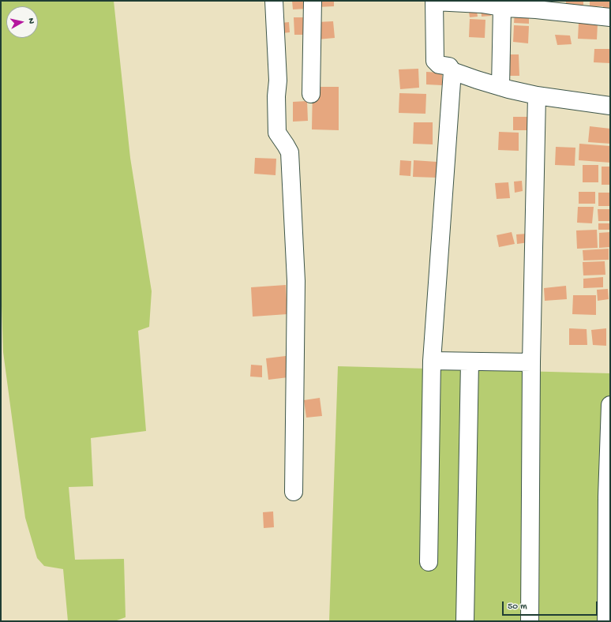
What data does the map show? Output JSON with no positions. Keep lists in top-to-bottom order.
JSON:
{
  "scale_bar": "50 m",
  "north": "right"
}
